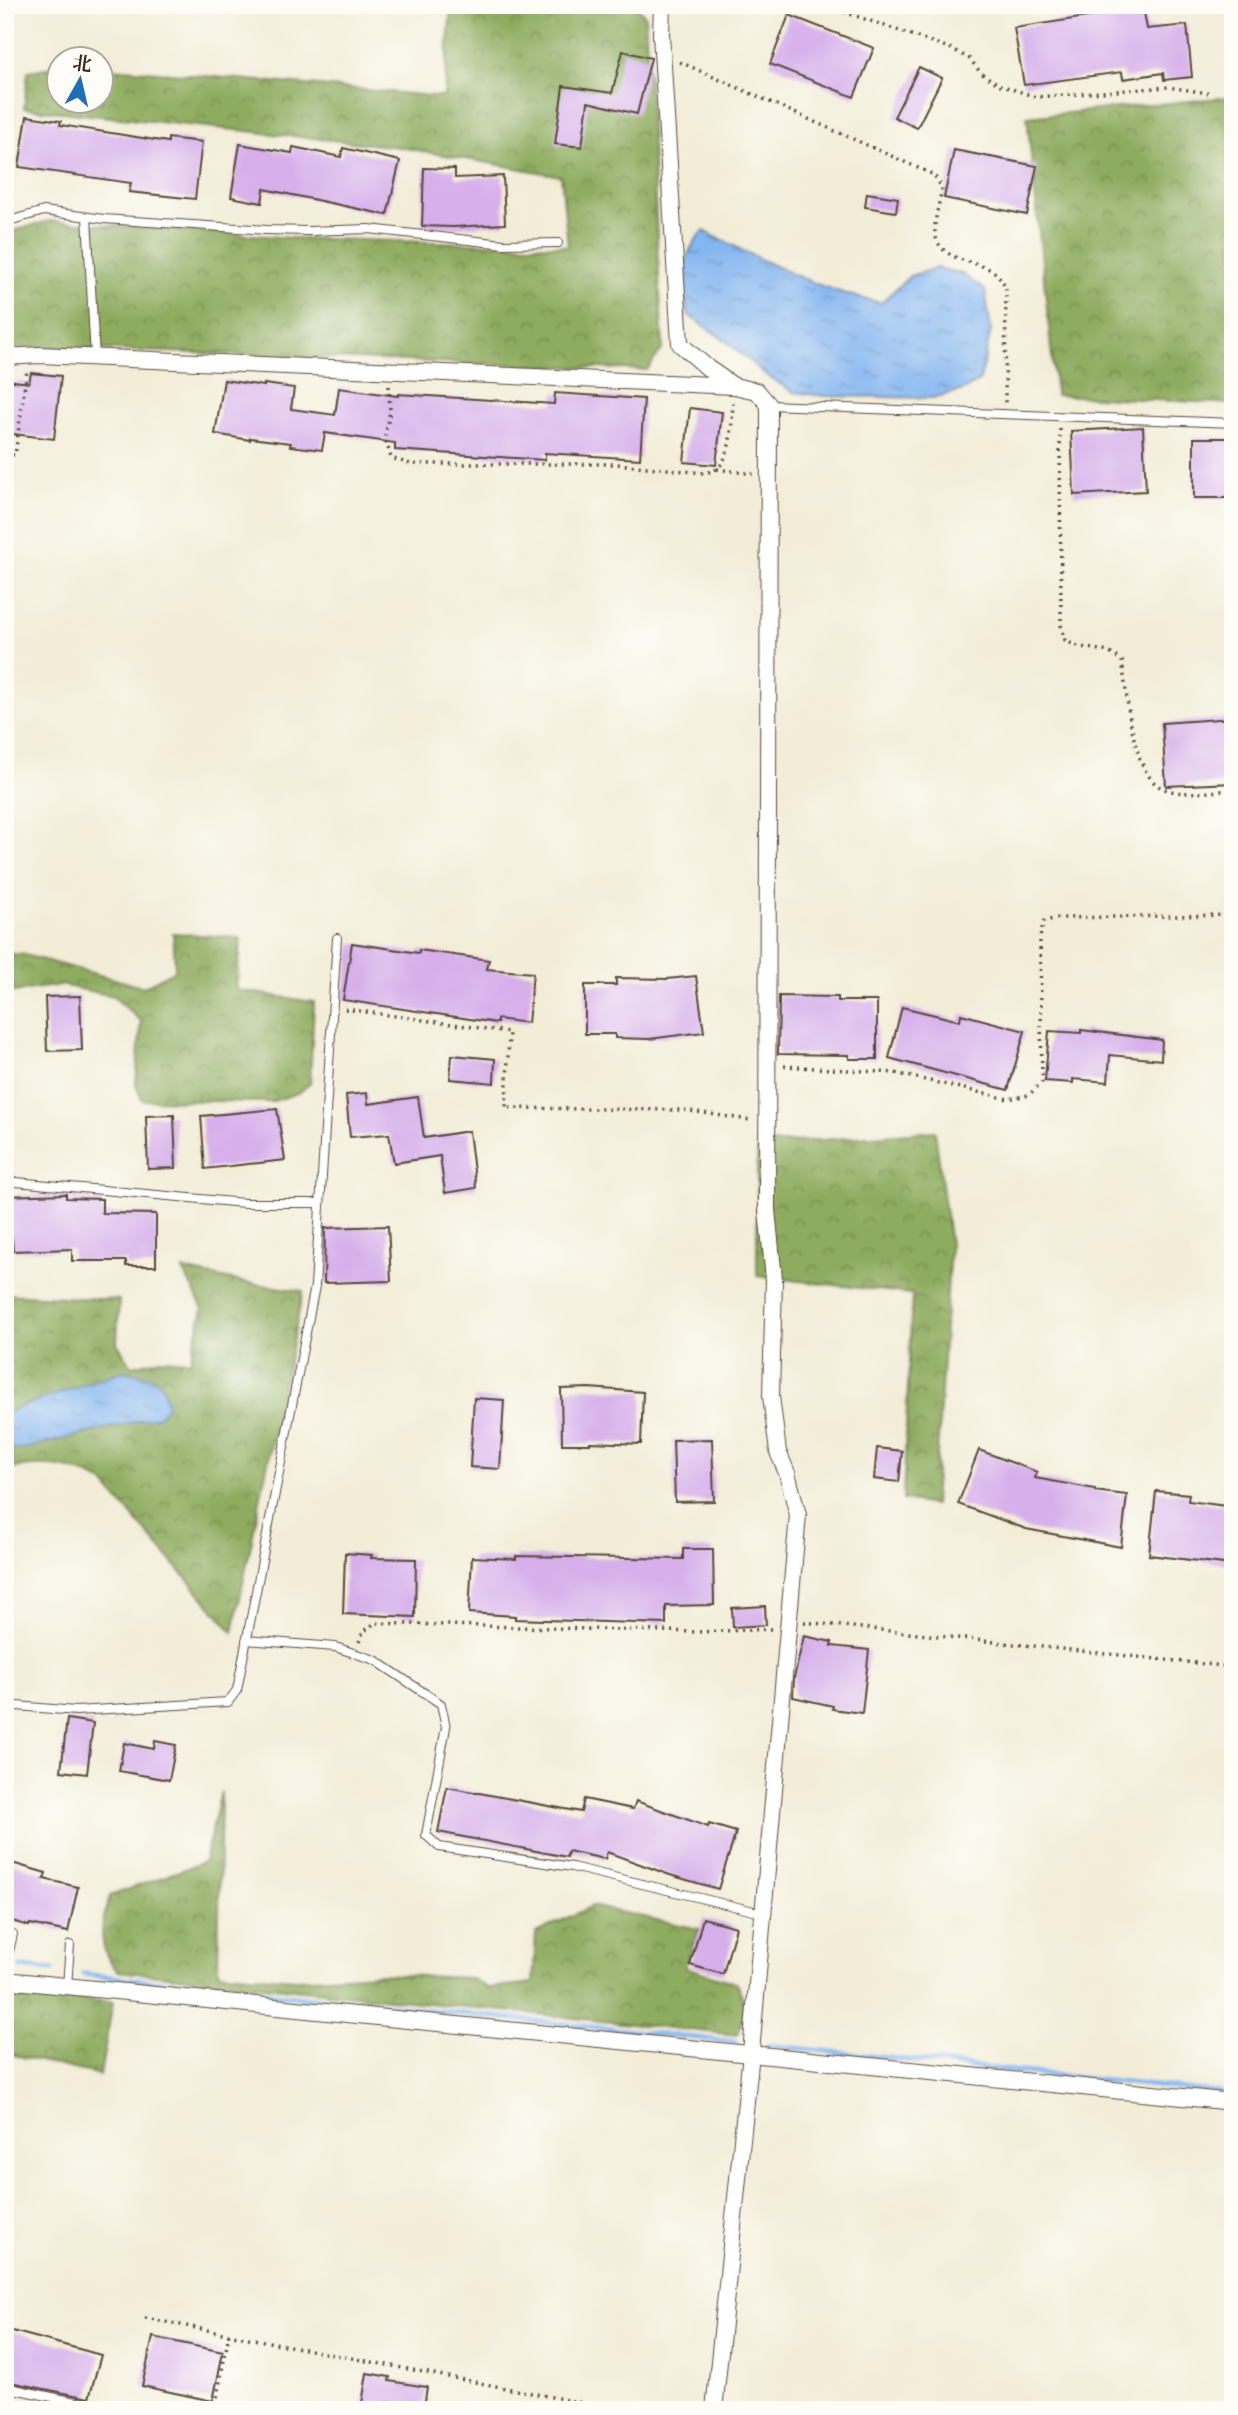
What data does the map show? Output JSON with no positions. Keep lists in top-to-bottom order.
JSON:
{
  "north": "top"
}
